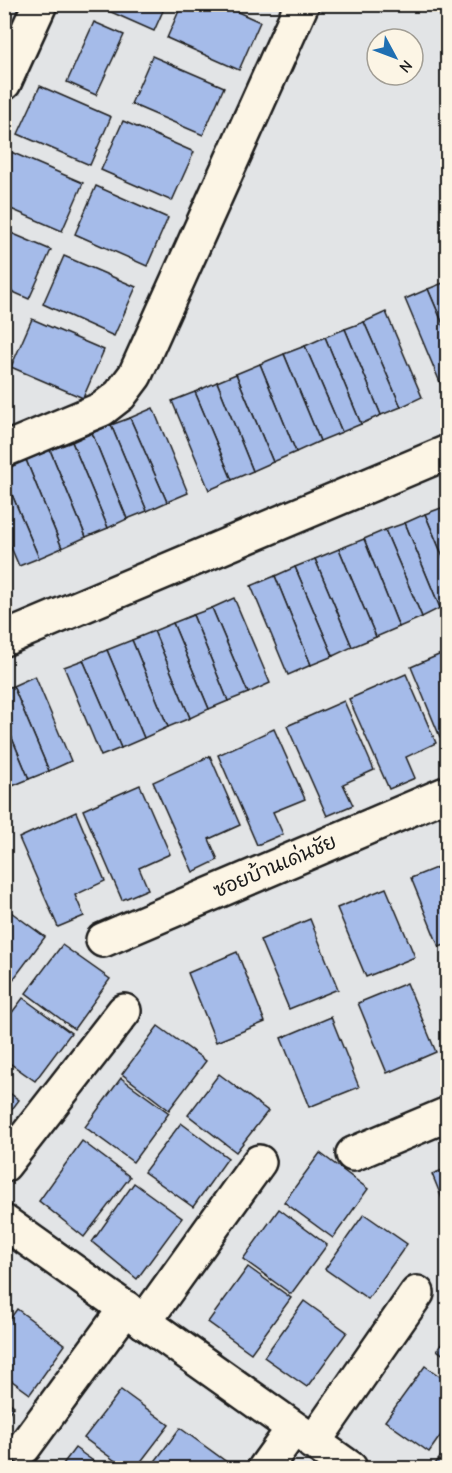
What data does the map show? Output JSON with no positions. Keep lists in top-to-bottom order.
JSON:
{
  "streets": {
    "street": ["ซอยบ้านเด่นชัย"]
  },
  "north": "bottom right"
}
